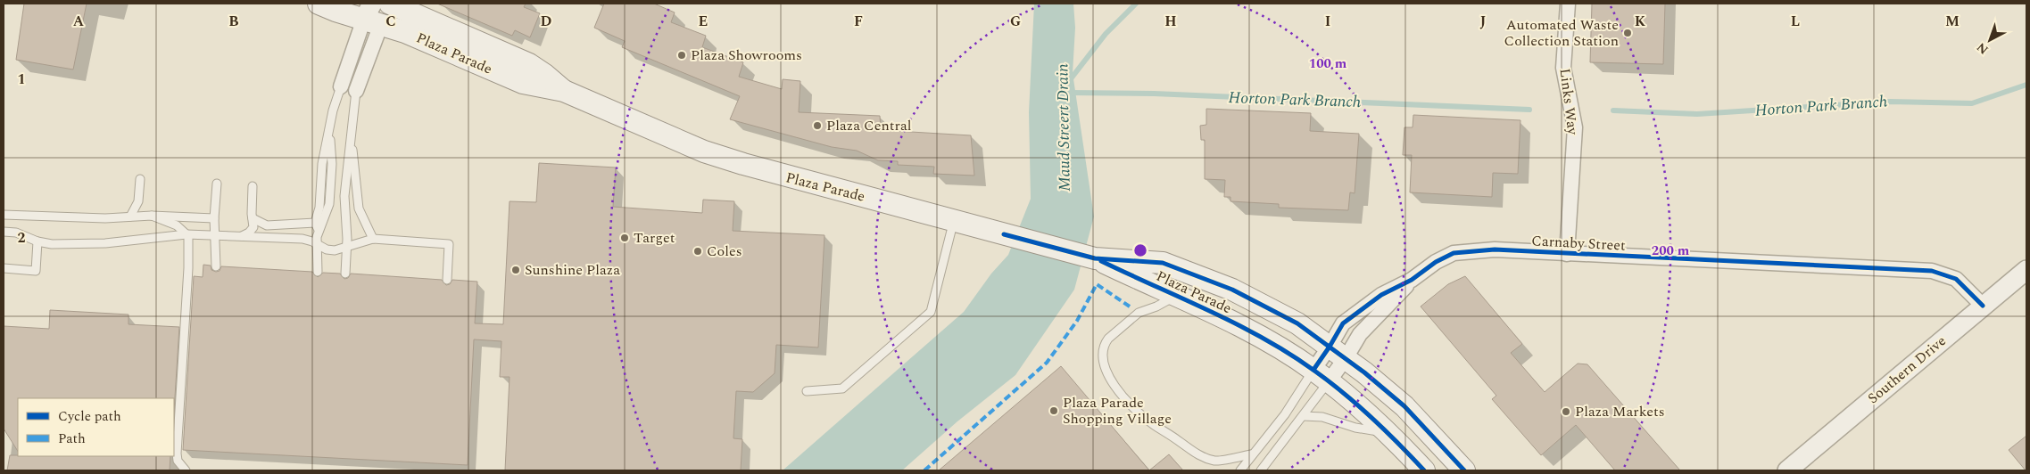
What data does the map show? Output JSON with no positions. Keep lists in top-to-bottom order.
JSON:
{
  "streets": {
    "main road": ["Plaza Parade"],
    "street": ["Links Way", "Carnaby Street", "Southern Drive"]
  },
  "crossings": [
    ["Plaza Parade", "Carnaby Street"],
    ["Links Way", "Carnaby Street"],
    ["Carnaby Street", "Southern Drive"]
  ],
  "water": ["Horton Park Branch", "Maud Streert Drain"],
  "places": [
    "Automated Waste Collection Station",
    "Plaza Showrooms",
    "Plaza Central",
    "Target",
    "Coles",
    "Sunshine Plaza",
    "Plaza Parade Shopping Village",
    "Plaza Markets"
  ],
  "legend": ["Cycle path", "Path"],
  "north": "bottom left",
  "grid": {
    "columns": [
      "A",
      "B",
      "C",
      "D",
      "E",
      "F",
      "G",
      "H",
      "I",
      "J",
      "K",
      "L",
      "M"
    ],
    "rows": ["1", "2"]
  },
  "rings": ["100 m", "200 m"]
}
